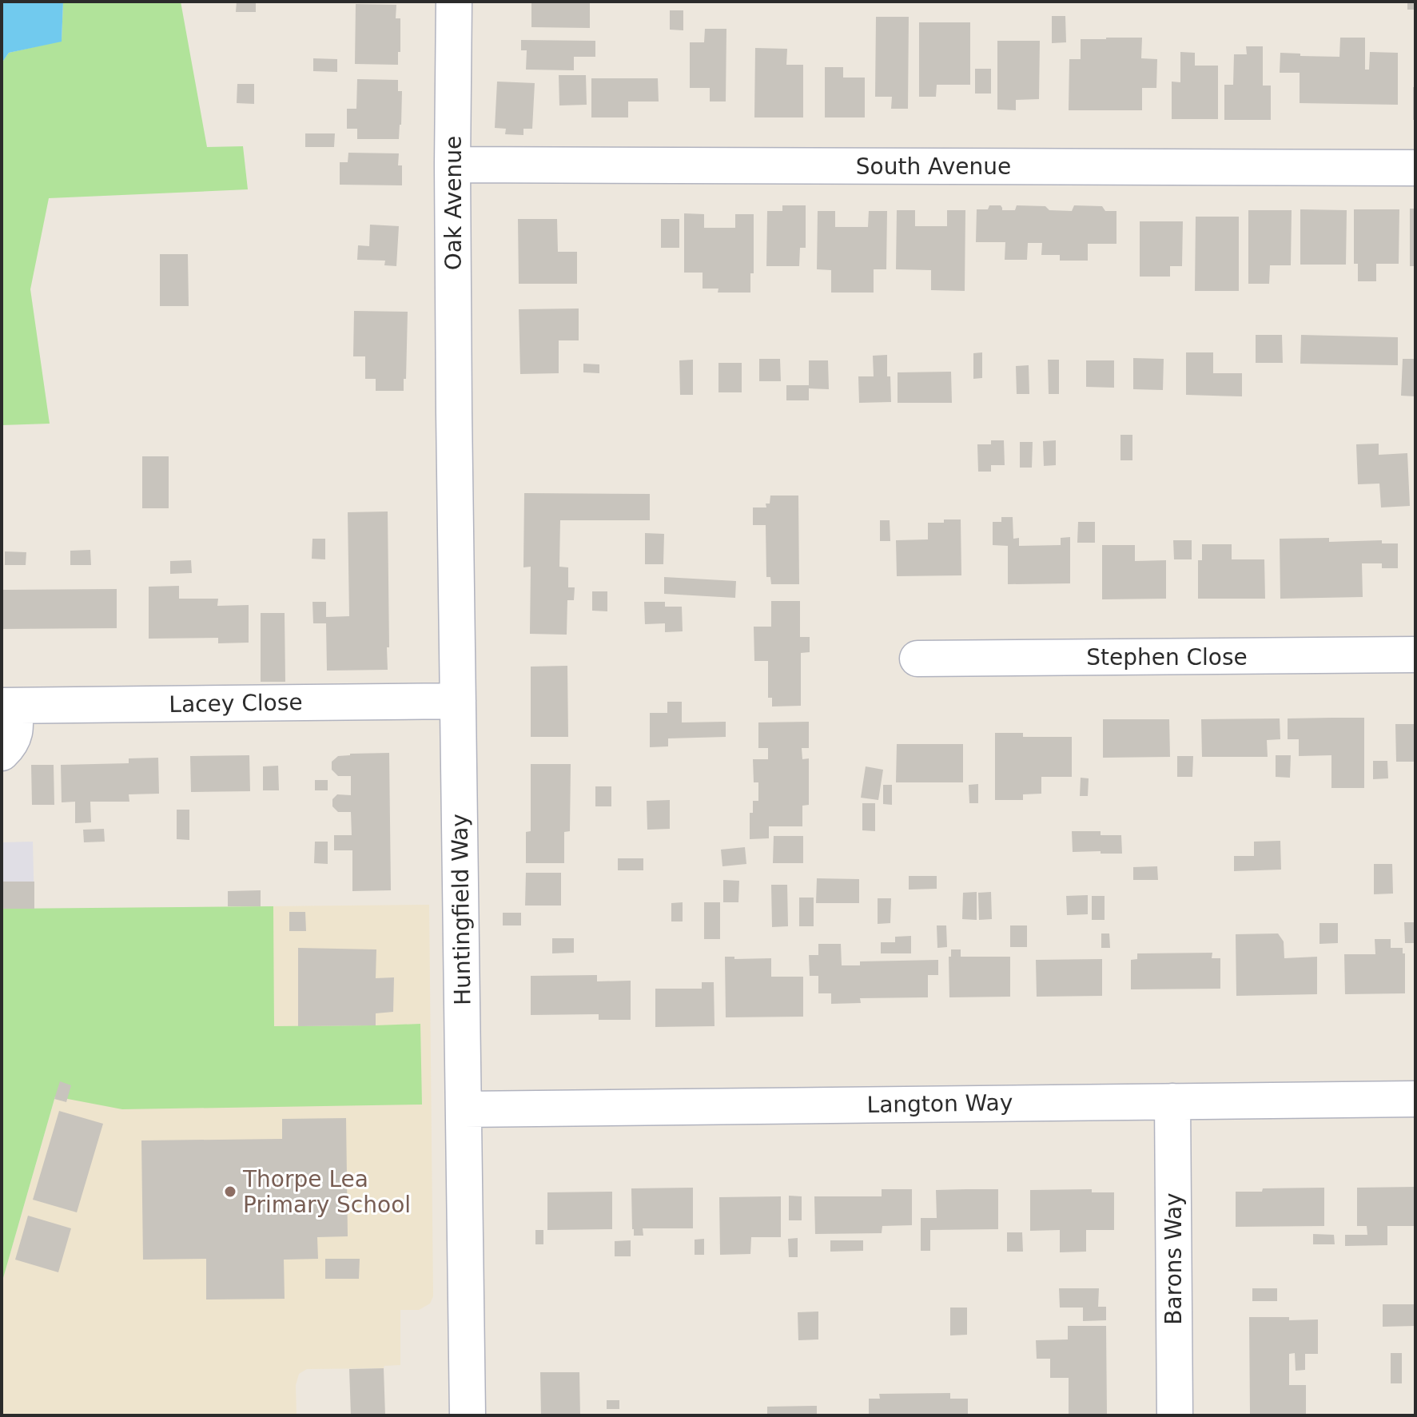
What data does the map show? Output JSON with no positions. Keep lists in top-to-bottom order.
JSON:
{
  "streets": {
    "street": [
      "South Avenue",
      "Oak Avenue",
      "Stephen Close",
      "Lacey Close",
      "Huntingfield Way",
      "Langton Way",
      "Barons Way"
    ]
  },
  "crossings": [
    ["South Avenue", "Oak Avenue"],
    ["Oak Avenue", "Huntingfield Way"],
    ["Lacey Close", "Huntingfield Way"],
    ["Huntingfield Way", "Langton Way"],
    ["Langton Way", "Barons Way"]
  ],
  "places": ["Thorpe Lea Primary School"]
}
